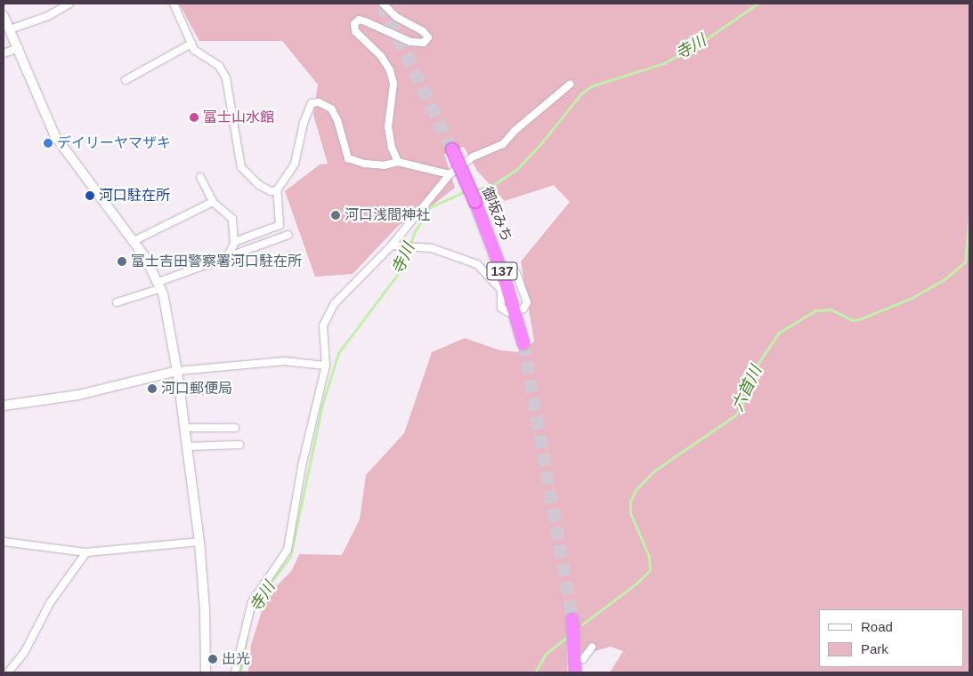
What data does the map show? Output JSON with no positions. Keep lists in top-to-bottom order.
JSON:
{
  "streets": {
    "highway": ["御坂みち", "137"]
  },
  "water": ["寺川", "六首川"],
  "places": [
    "富士山水館",
    "デイリーヤマザキ",
    "河口駐在所",
    "河口浅間神社",
    "富士吉田警察署河口駐在所",
    "河口郵便局",
    "出光"
  ],
  "legend": ["Road", "Park"]
}
